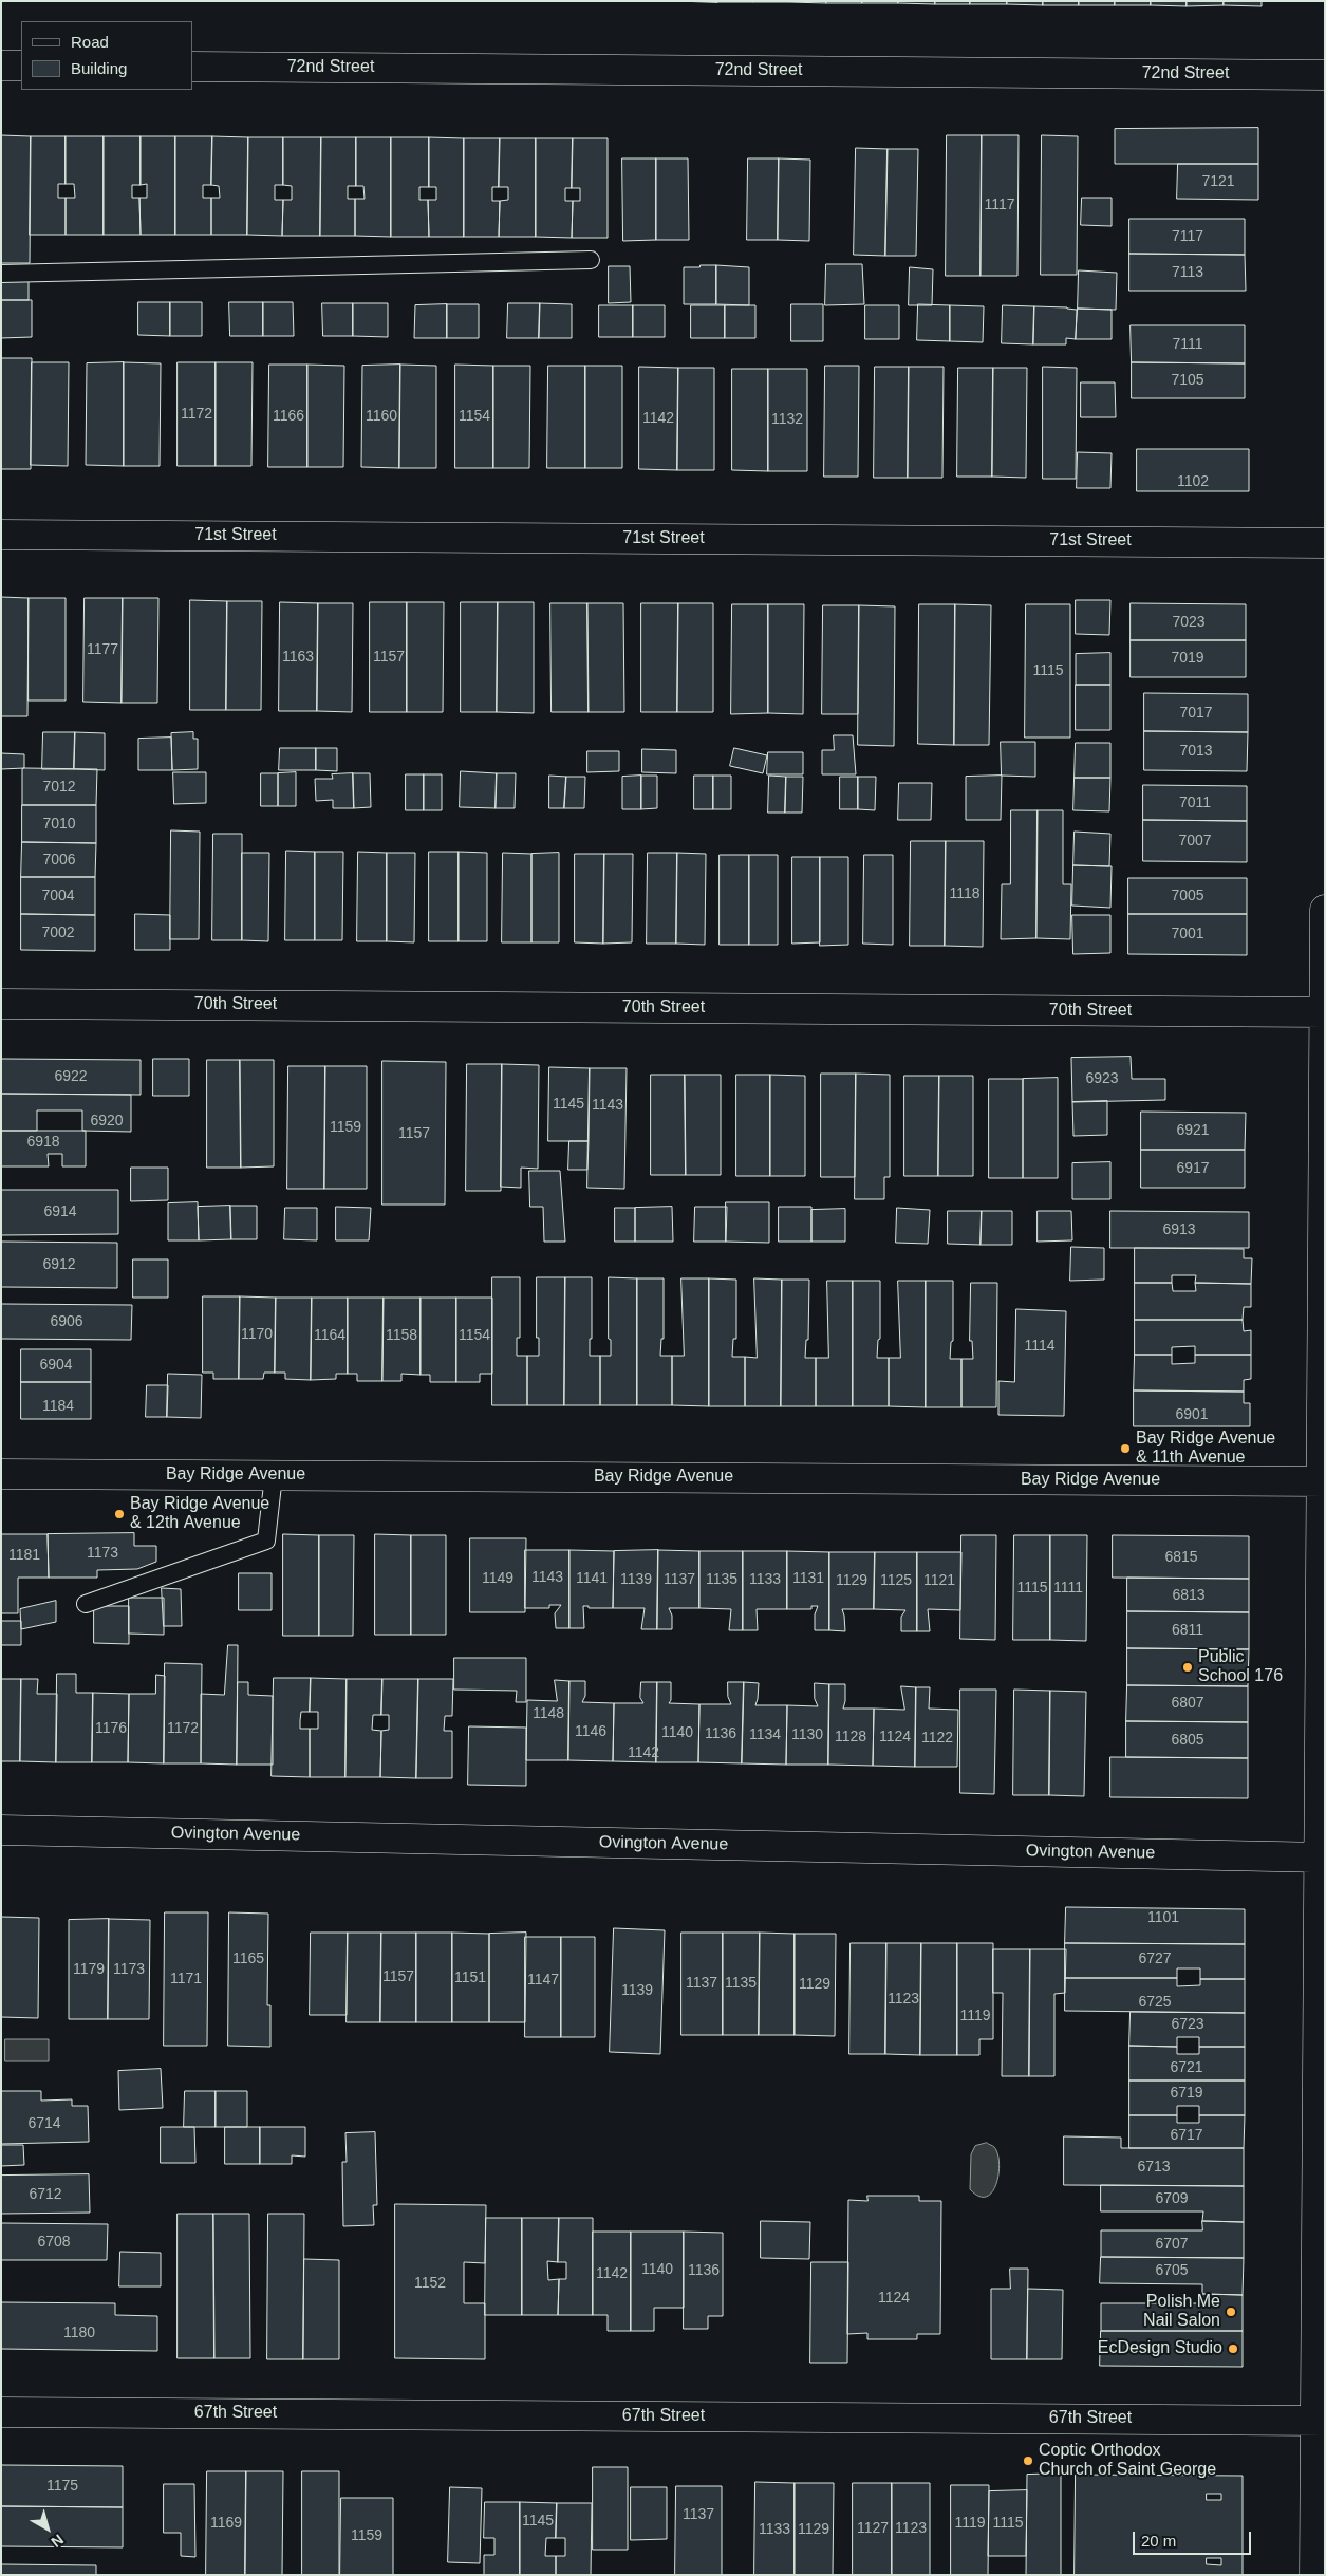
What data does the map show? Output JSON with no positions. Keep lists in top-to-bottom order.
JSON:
{
  "streets": {
    "street": [
      "72nd Street",
      "71st Street",
      "70th Street",
      "Bay Ridge Avenue",
      "Ovington Avenue",
      "67th Street"
    ]
  },
  "places": [
    "Bay Ridge Avenue & 11th Avenue",
    "Bay Ridge Avenue & 12th Avenue",
    "Public School 176",
    "Polish Me Nail Salon",
    "EcDesign Studio",
    "Coptic Orthodox Church of Saint George"
  ],
  "house_numbers": [
    "7121",
    "1117",
    "7117",
    "7113",
    "7111",
    "7105",
    "1172",
    "1166",
    "1160",
    "1154",
    "1142",
    "1132",
    "1102",
    "7023",
    "1177",
    "1163",
    "1157",
    "7019",
    "1115",
    "7017",
    "7013",
    "7012",
    "7011",
    "7010",
    "7007",
    "7006",
    "1118",
    "7004",
    "7005",
    "7002",
    "7001",
    "6922",
    "6923",
    "1145",
    "1143",
    "6920",
    "1159",
    "6921",
    "1157",
    "6918",
    "6917",
    "6914",
    "6913",
    "6912",
    "6906",
    "1170",
    "1164",
    "1158",
    "1154",
    "1114",
    "6904",
    "1184",
    "6901",
    "1173",
    "1181",
    "6815",
    "1143",
    "1149",
    "1141",
    "1131",
    "1139",
    "1137",
    "1135",
    "1133",
    "1129",
    "1125",
    "1121",
    "1115",
    "1111",
    "6813",
    "6811",
    "6807",
    "1148",
    "1176",
    "1172",
    "1146",
    "1140",
    "1136",
    "1134",
    "1130",
    "1128",
    "1124",
    "1122",
    "6805",
    "1142",
    "1101",
    "1165",
    "6727",
    "1179",
    "1173",
    "1157",
    "1151",
    "1171",
    "1147",
    "1137",
    "1135",
    "1129",
    "1139",
    "1123",
    "6725",
    "1119",
    "6723",
    "6721",
    "6719",
    "6714",
    "6717",
    "6713",
    "6712",
    "6709",
    "6708",
    "6707",
    "1140",
    "1136",
    "6705",
    "1142",
    "1152",
    "1124",
    "1180",
    "1175",
    "1137",
    "1145",
    "1169",
    "1119",
    "1115",
    "1127",
    "1123",
    "1133",
    "1129",
    "1159"
  ],
  "legend": ["Road", "Building"],
  "scale_bar": "20 m",
  "north": "bottom right"
}
